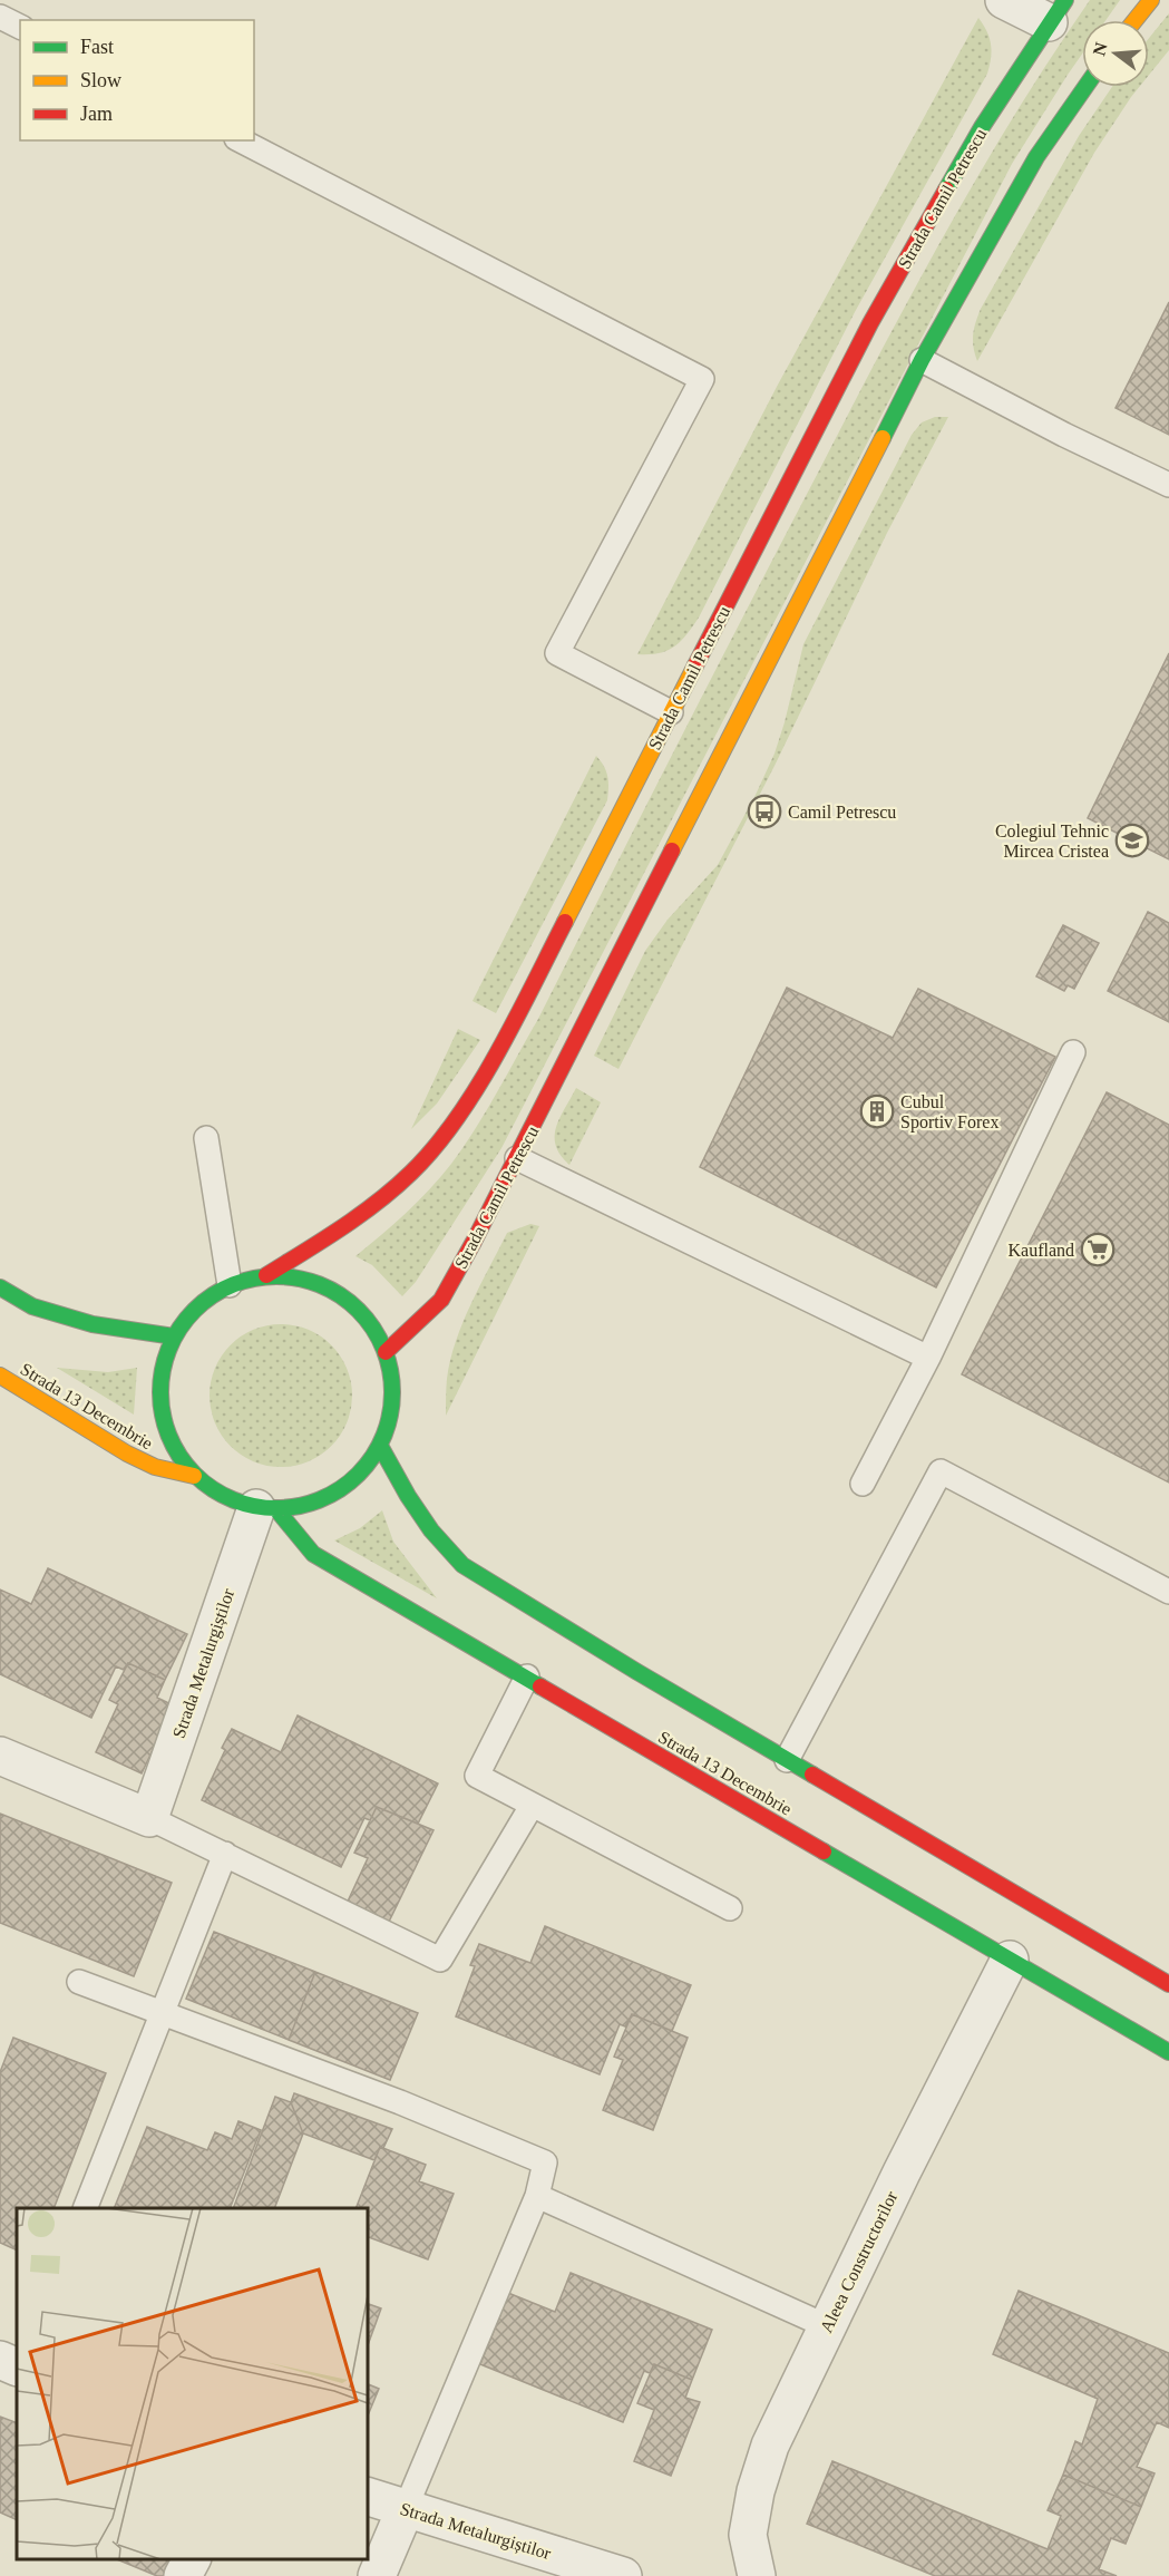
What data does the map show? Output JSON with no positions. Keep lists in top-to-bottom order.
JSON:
{
  "streets": {
    "main road": ["Strada Camil Petrescu", "Strada 13 Decembrie"],
    "street": ["Strada Metalurgiștilor", "Aleea Constructorilor"]
  },
  "crossings": [
    ["Strada Camil Petrescu", "Strada 13 Decembrie"],
    ["Strada Camil Petrescu", "Strada Metalurgiștilor"],
    ["Strada 13 Decembrie", "Strada Metalurgiștilor"],
    ["Strada 13 Decembrie", "Aleea Constructorilor"]
  ],
  "places": {
    "bus stop": ["Camil Petrescu"],
    "school or university": ["Colegiul Tehnic Mircea Cristea"],
    "building": ["Cubul Sportiv Forex"],
    "supermarket": ["Kaufland"]
  },
  "legend": ["Fast", "Slow", "Jam"],
  "north": "left"
}
